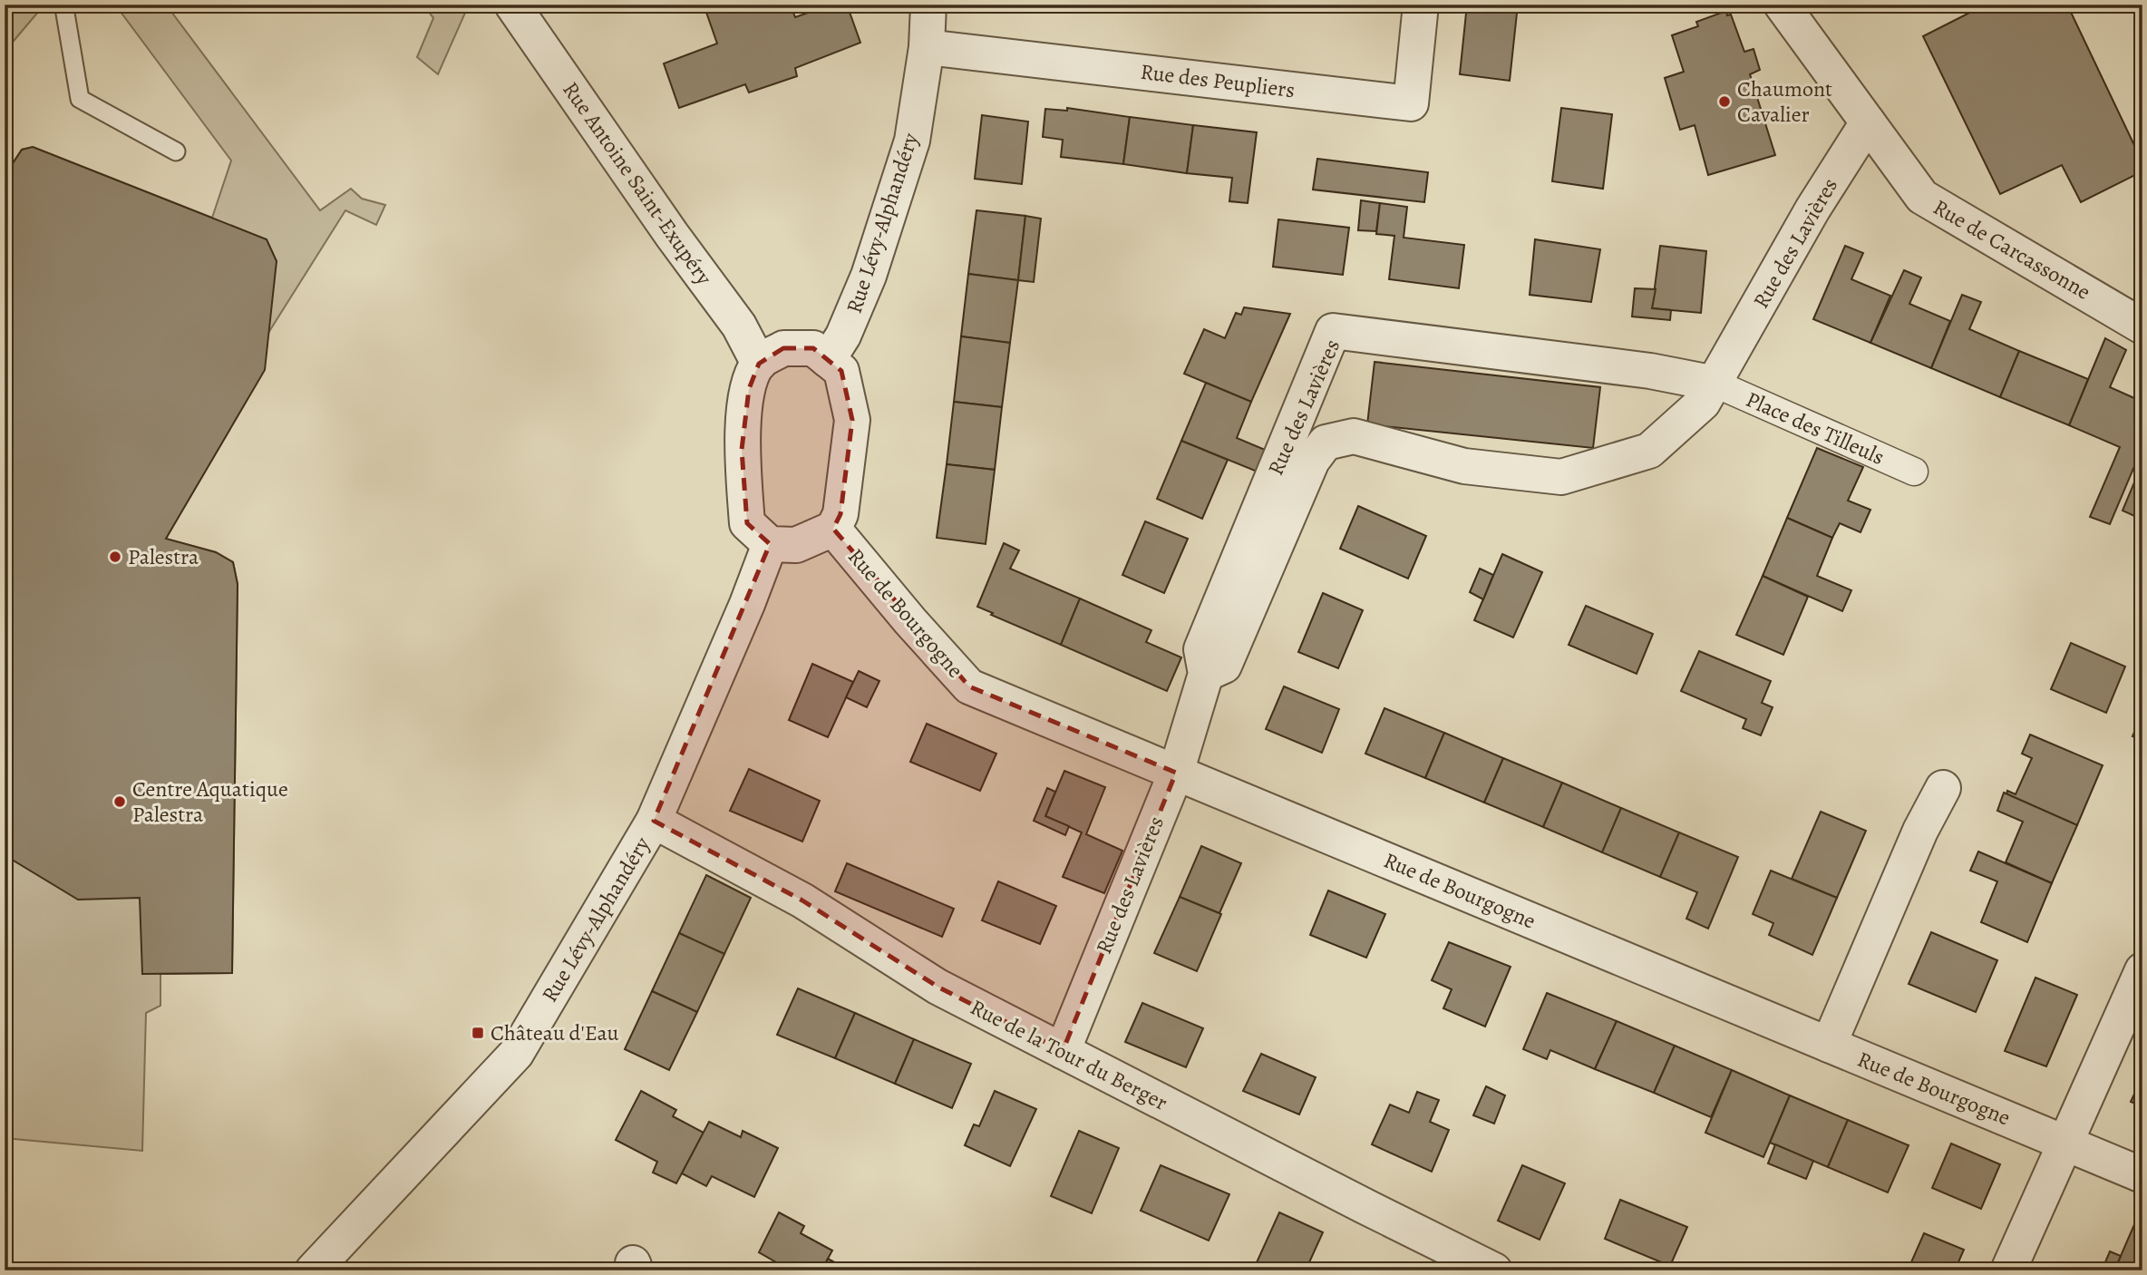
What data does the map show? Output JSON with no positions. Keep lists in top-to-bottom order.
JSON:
{
  "streets": {
    "street": [
      "Rue des Peupliers",
      "Rue Antoine Saint-Exupéry",
      "Rue Lévy-Alphandéry",
      "Rue des Lavières",
      "Rue de Carcassonne",
      "Place des Tilleuls",
      "Rue de Bourgogne",
      "Rue de la Tour du Berger"
    ]
  },
  "crossings": [
    ["Rue des Peupliers", "Rue Lévy-Alphandéry"],
    ["Rue Lévy-Alphandéry", "Rue de la Tour du Berger"],
    ["Rue des Lavières", "Rue de Carcassonne"],
    ["Rue des Lavières", "Place des Tilleuls"],
    ["Rue des Lavières", "Rue de Bourgogne"],
    ["Rue des Lavières", "Rue de la Tour du Berger"]
  ],
  "places": {
    "other": ["Chaumont Cavalier", "Palestra", "Centre Aquatique Palestra"],
    "transit": ["Château d'Eau"]
  }
}
